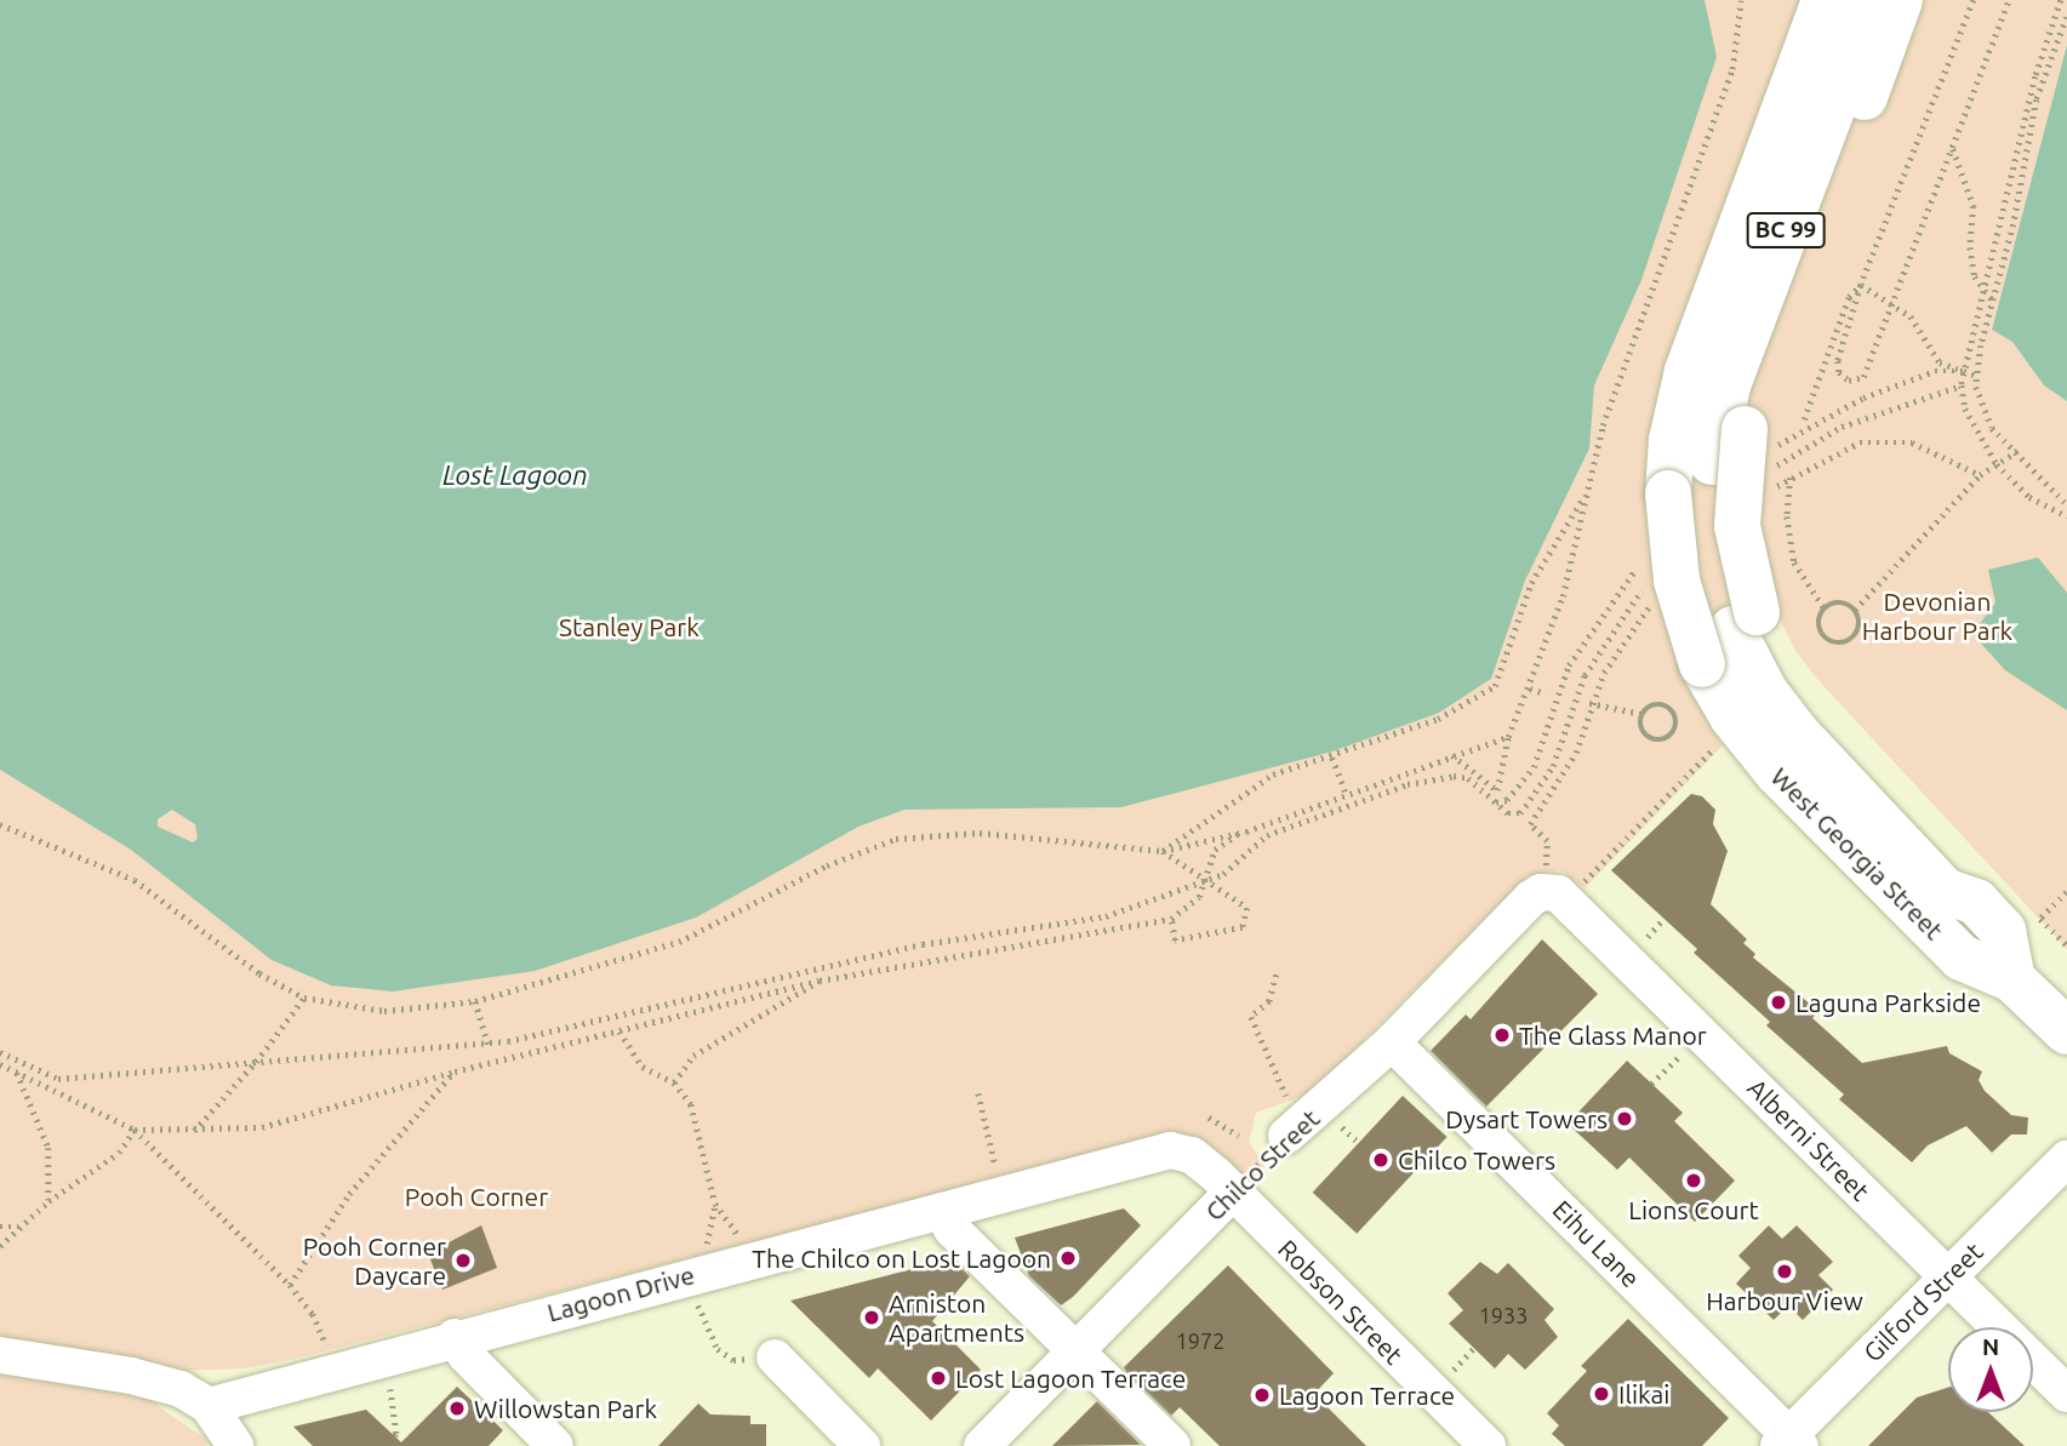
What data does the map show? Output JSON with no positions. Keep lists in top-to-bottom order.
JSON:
{
  "streets": {
    "highway": ["BC 99", "West Georgia Street"],
    "street": [
      "Alberni Street",
      "Chilco Street",
      "Eihu Lane",
      "Lagoon Drive",
      "Robson Street",
      "Gilford Street"
    ]
  },
  "crossings": [
    ["BC 99", "West Georgia Street"],
    ["Alberni Street", "Chilco Street"],
    ["Alberni Street", "Gilford Street"],
    ["Chilco Street", "Eihu Lane"],
    ["Chilco Street", "Lagoon Drive"],
    ["Chilco Street", "Robson Street"],
    ["Eihu Lane", "Gilford Street"],
    ["Lagoon Drive", "Robson Street"]
  ],
  "water": ["Lost Lagoon"],
  "parks": ["Devonian Harbour Park", "Stanley Park", "Pooh Corner"],
  "places": [
    "Laguna Parkside",
    "The Glass Manor",
    "Dysart Towers",
    "Chilco Towers",
    "Lions Court",
    "The Chilco on Lost Lagoon",
    "Pooh Corner Daycare",
    "Harbour View",
    "Arniston Apartments",
    "Lost Lagoon Terrace",
    "Ilikai",
    "Lagoon Terrace",
    "Willowstan Park"
  ],
  "house_numbers": ["1933", "1972"],
  "north": "top"
}
